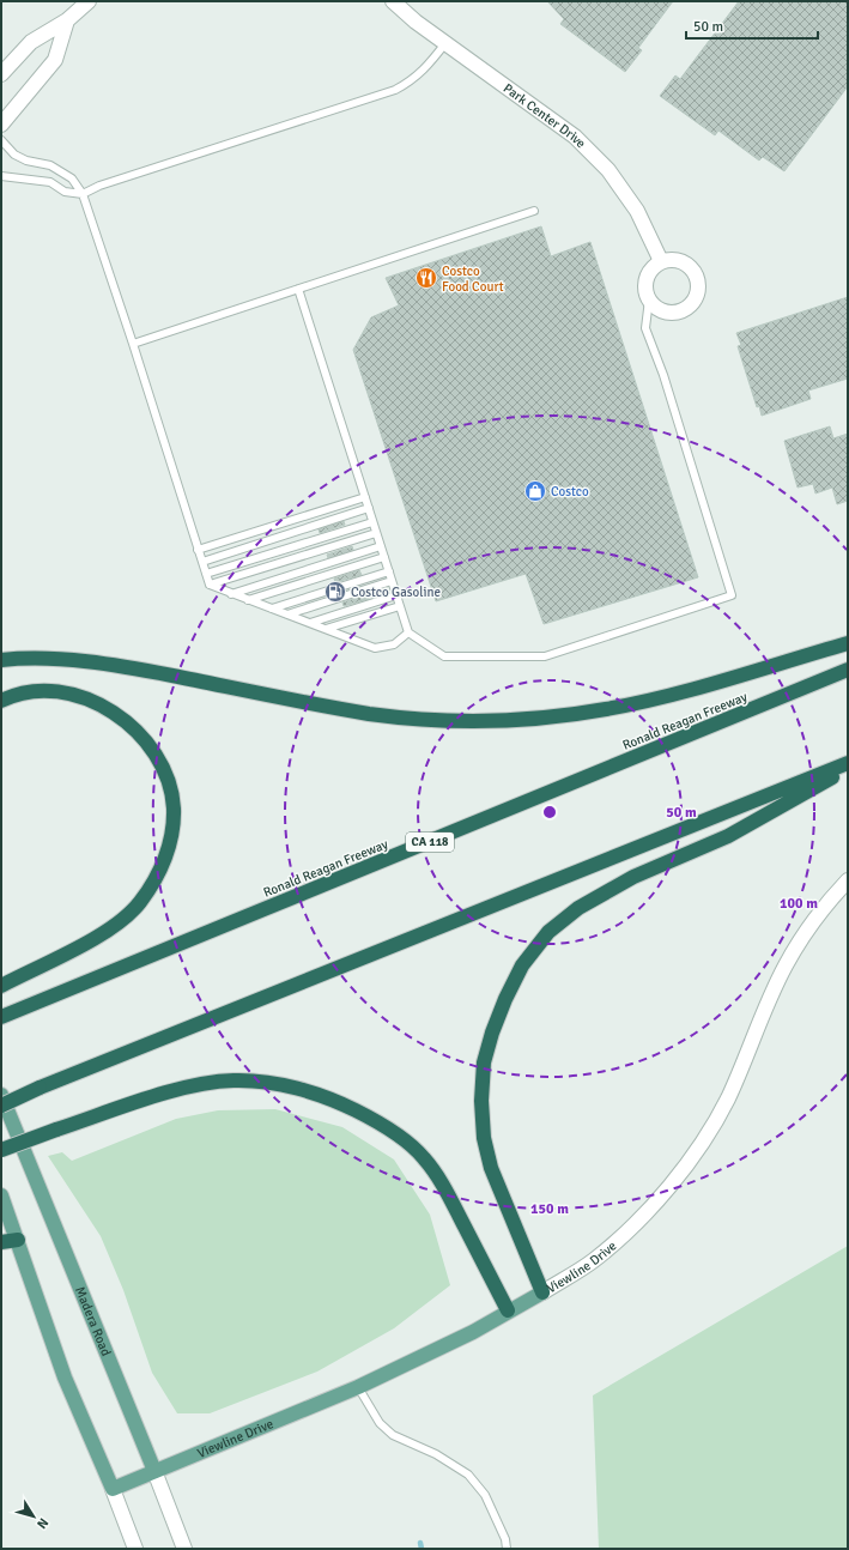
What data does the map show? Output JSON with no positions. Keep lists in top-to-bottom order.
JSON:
{
  "streets": {
    "highway": ["Ronald Reagan Freeway", "CA 118"],
    "main road": ["Viewline Drive", "Madera Road"],
    "street": ["Park Center Drive"]
  },
  "crossings": [
    ["Viewline Drive", "Madera Road"]
  ],
  "places": {
    "restaurant": ["Costco Food Court"],
    "shop": ["Costco"],
    "fuel station": ["Costco Gasoline"]
  },
  "scale_bar": "50 m",
  "north": "bottom right",
  "rings": ["50 m", "100 m", "150 m"]
}
